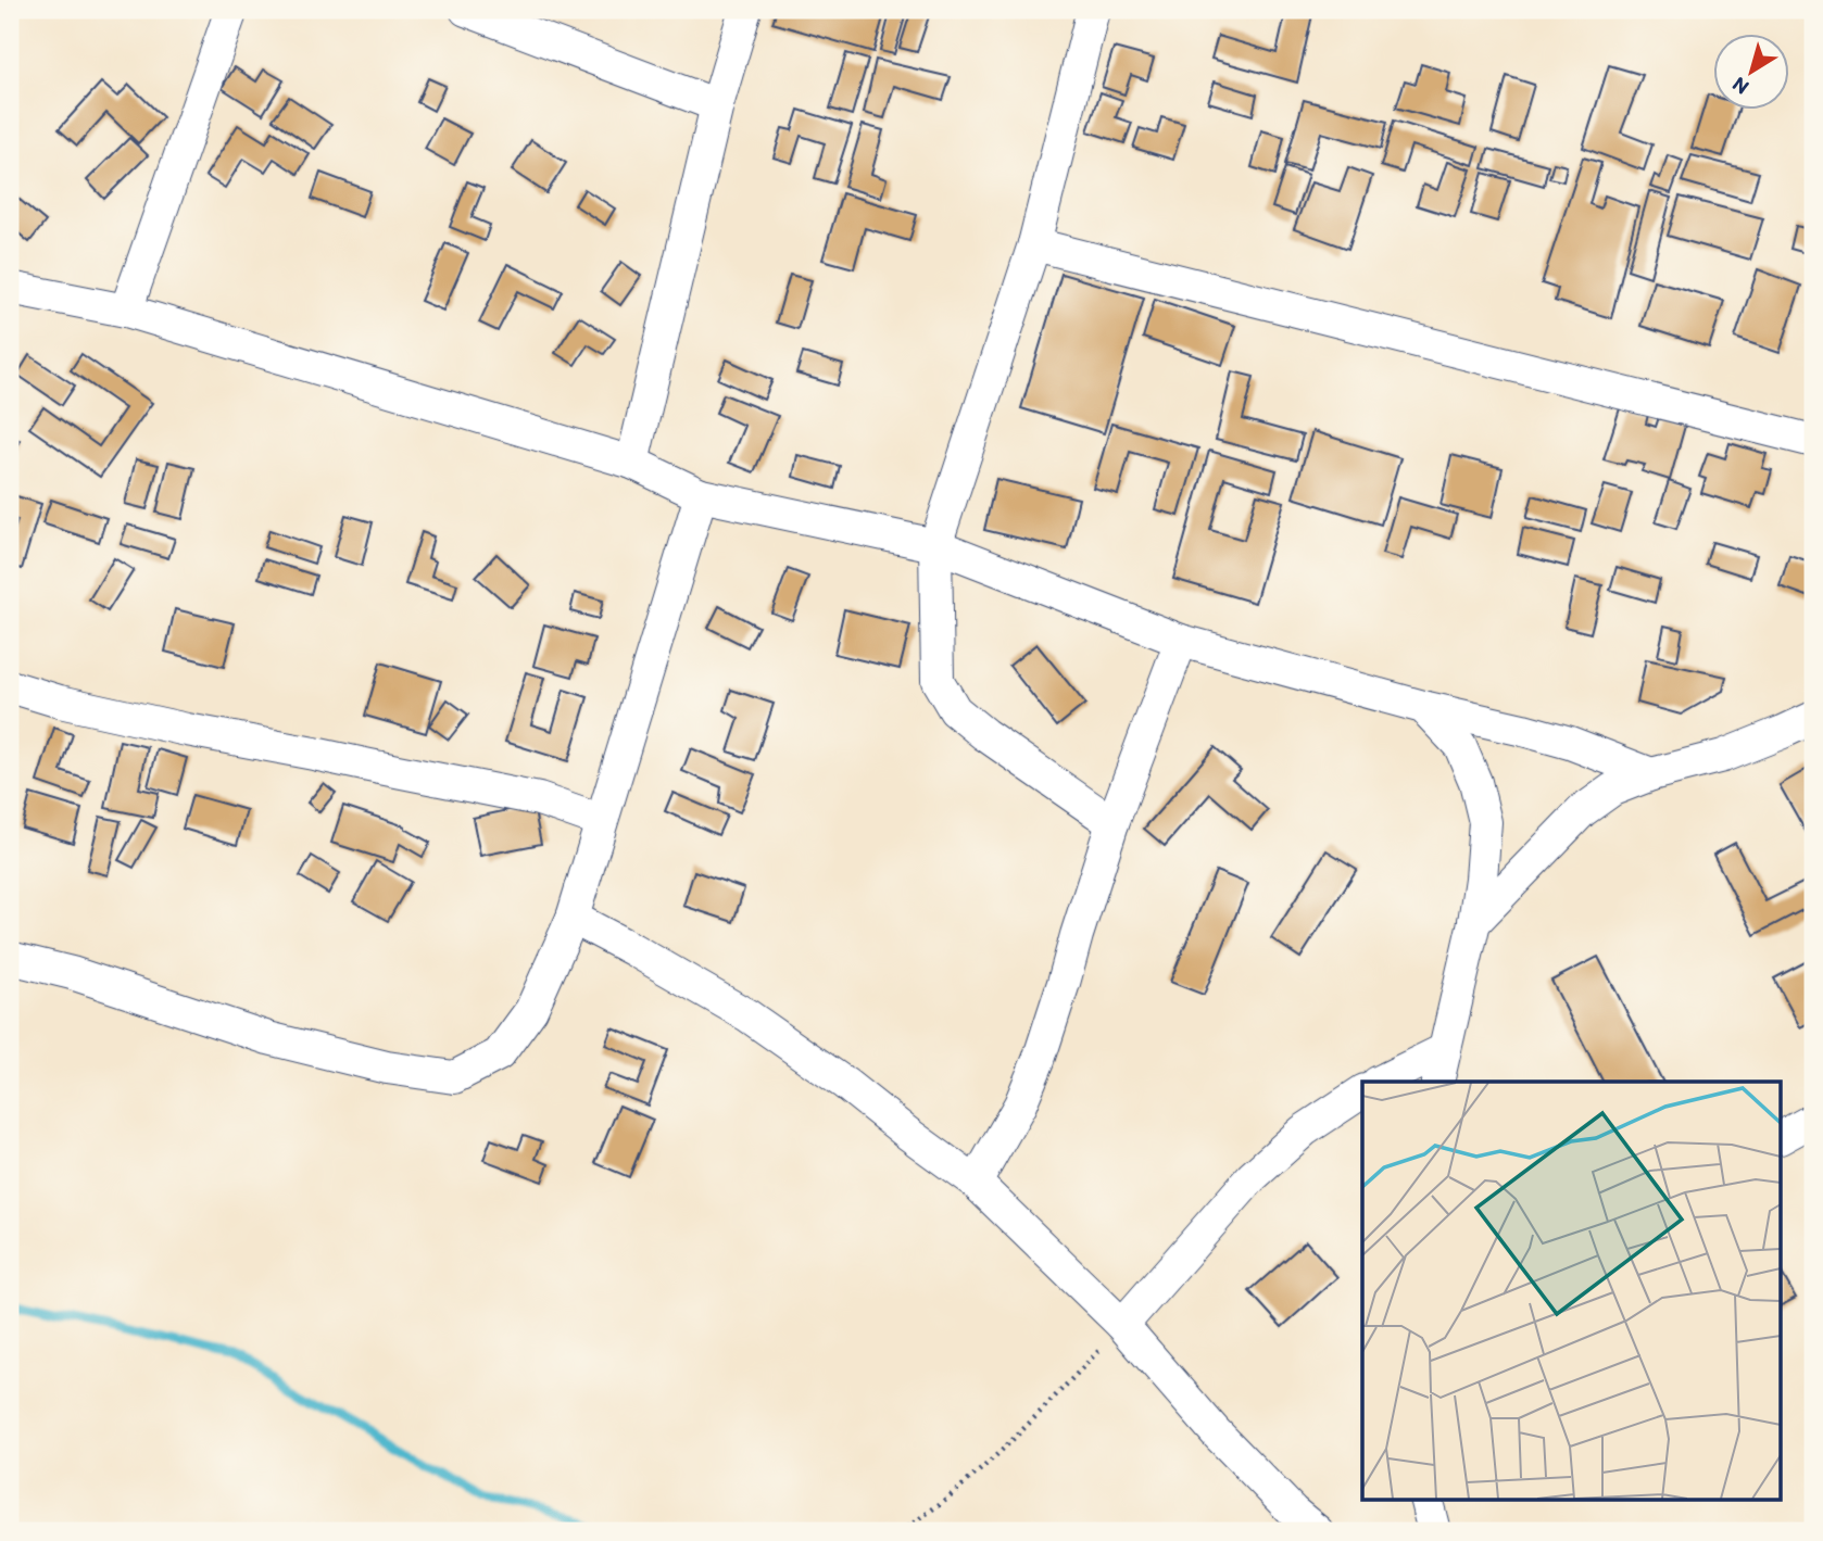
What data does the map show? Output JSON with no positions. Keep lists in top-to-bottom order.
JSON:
{
  "north": "bottom left"
}
